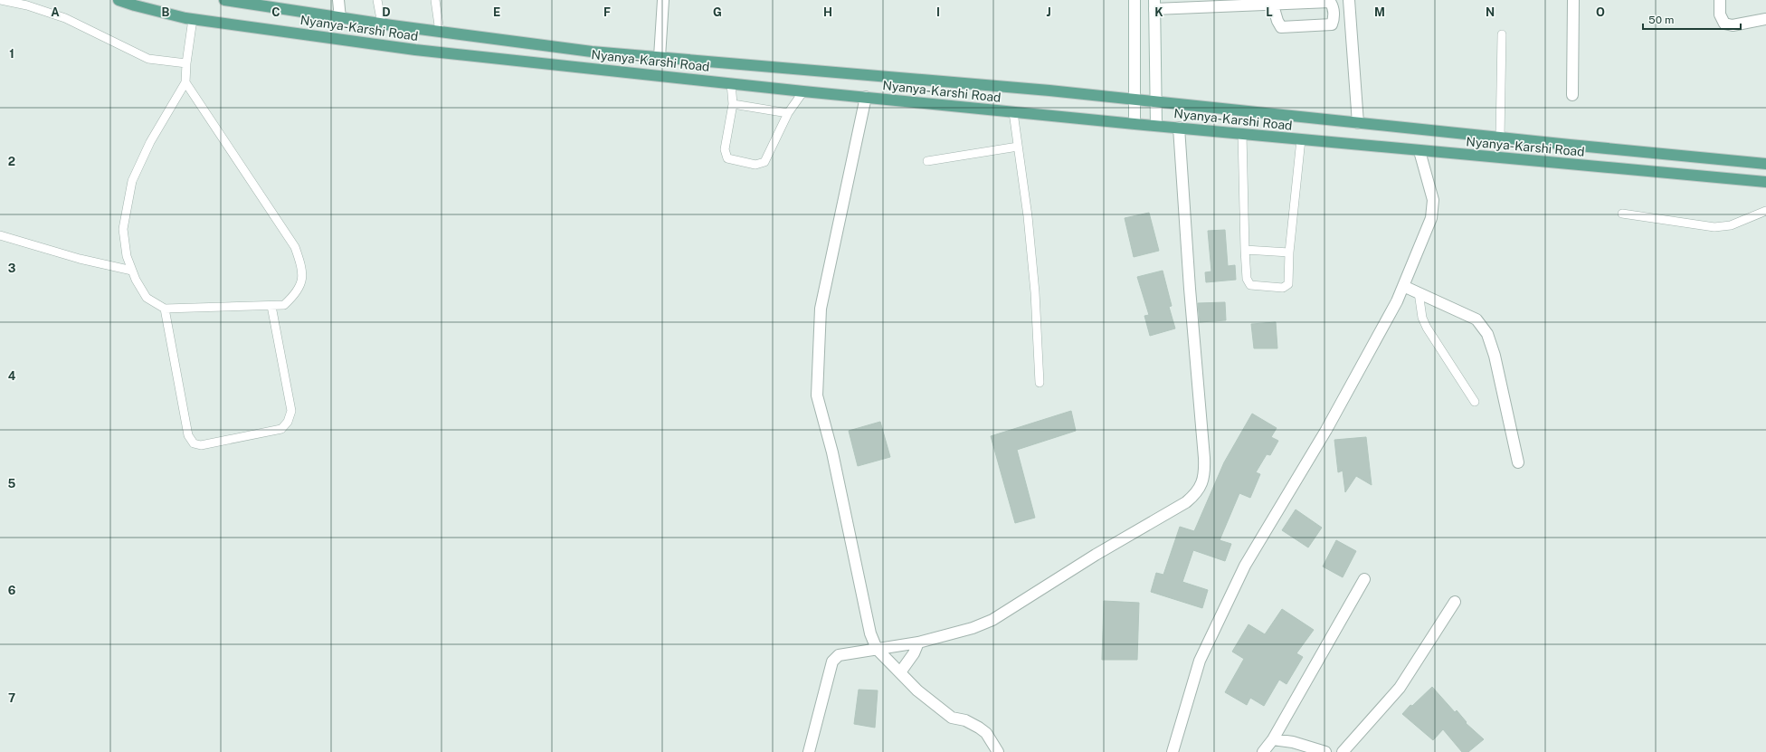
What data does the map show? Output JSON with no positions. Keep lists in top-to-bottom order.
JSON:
{
  "streets": {
    "main road": ["Nyanya-Karshi Road"]
  },
  "scale_bar": "50 m",
  "grid": {
    "columns": [
      "A",
      "B",
      "C",
      "D",
      "E",
      "F",
      "G",
      "H",
      "I",
      "J",
      "K",
      "L",
      "M",
      "N",
      "O"
    ],
    "rows": [
      "1",
      "2",
      "3",
      "4",
      "5",
      "6",
      "7"
    ]
  }
}
